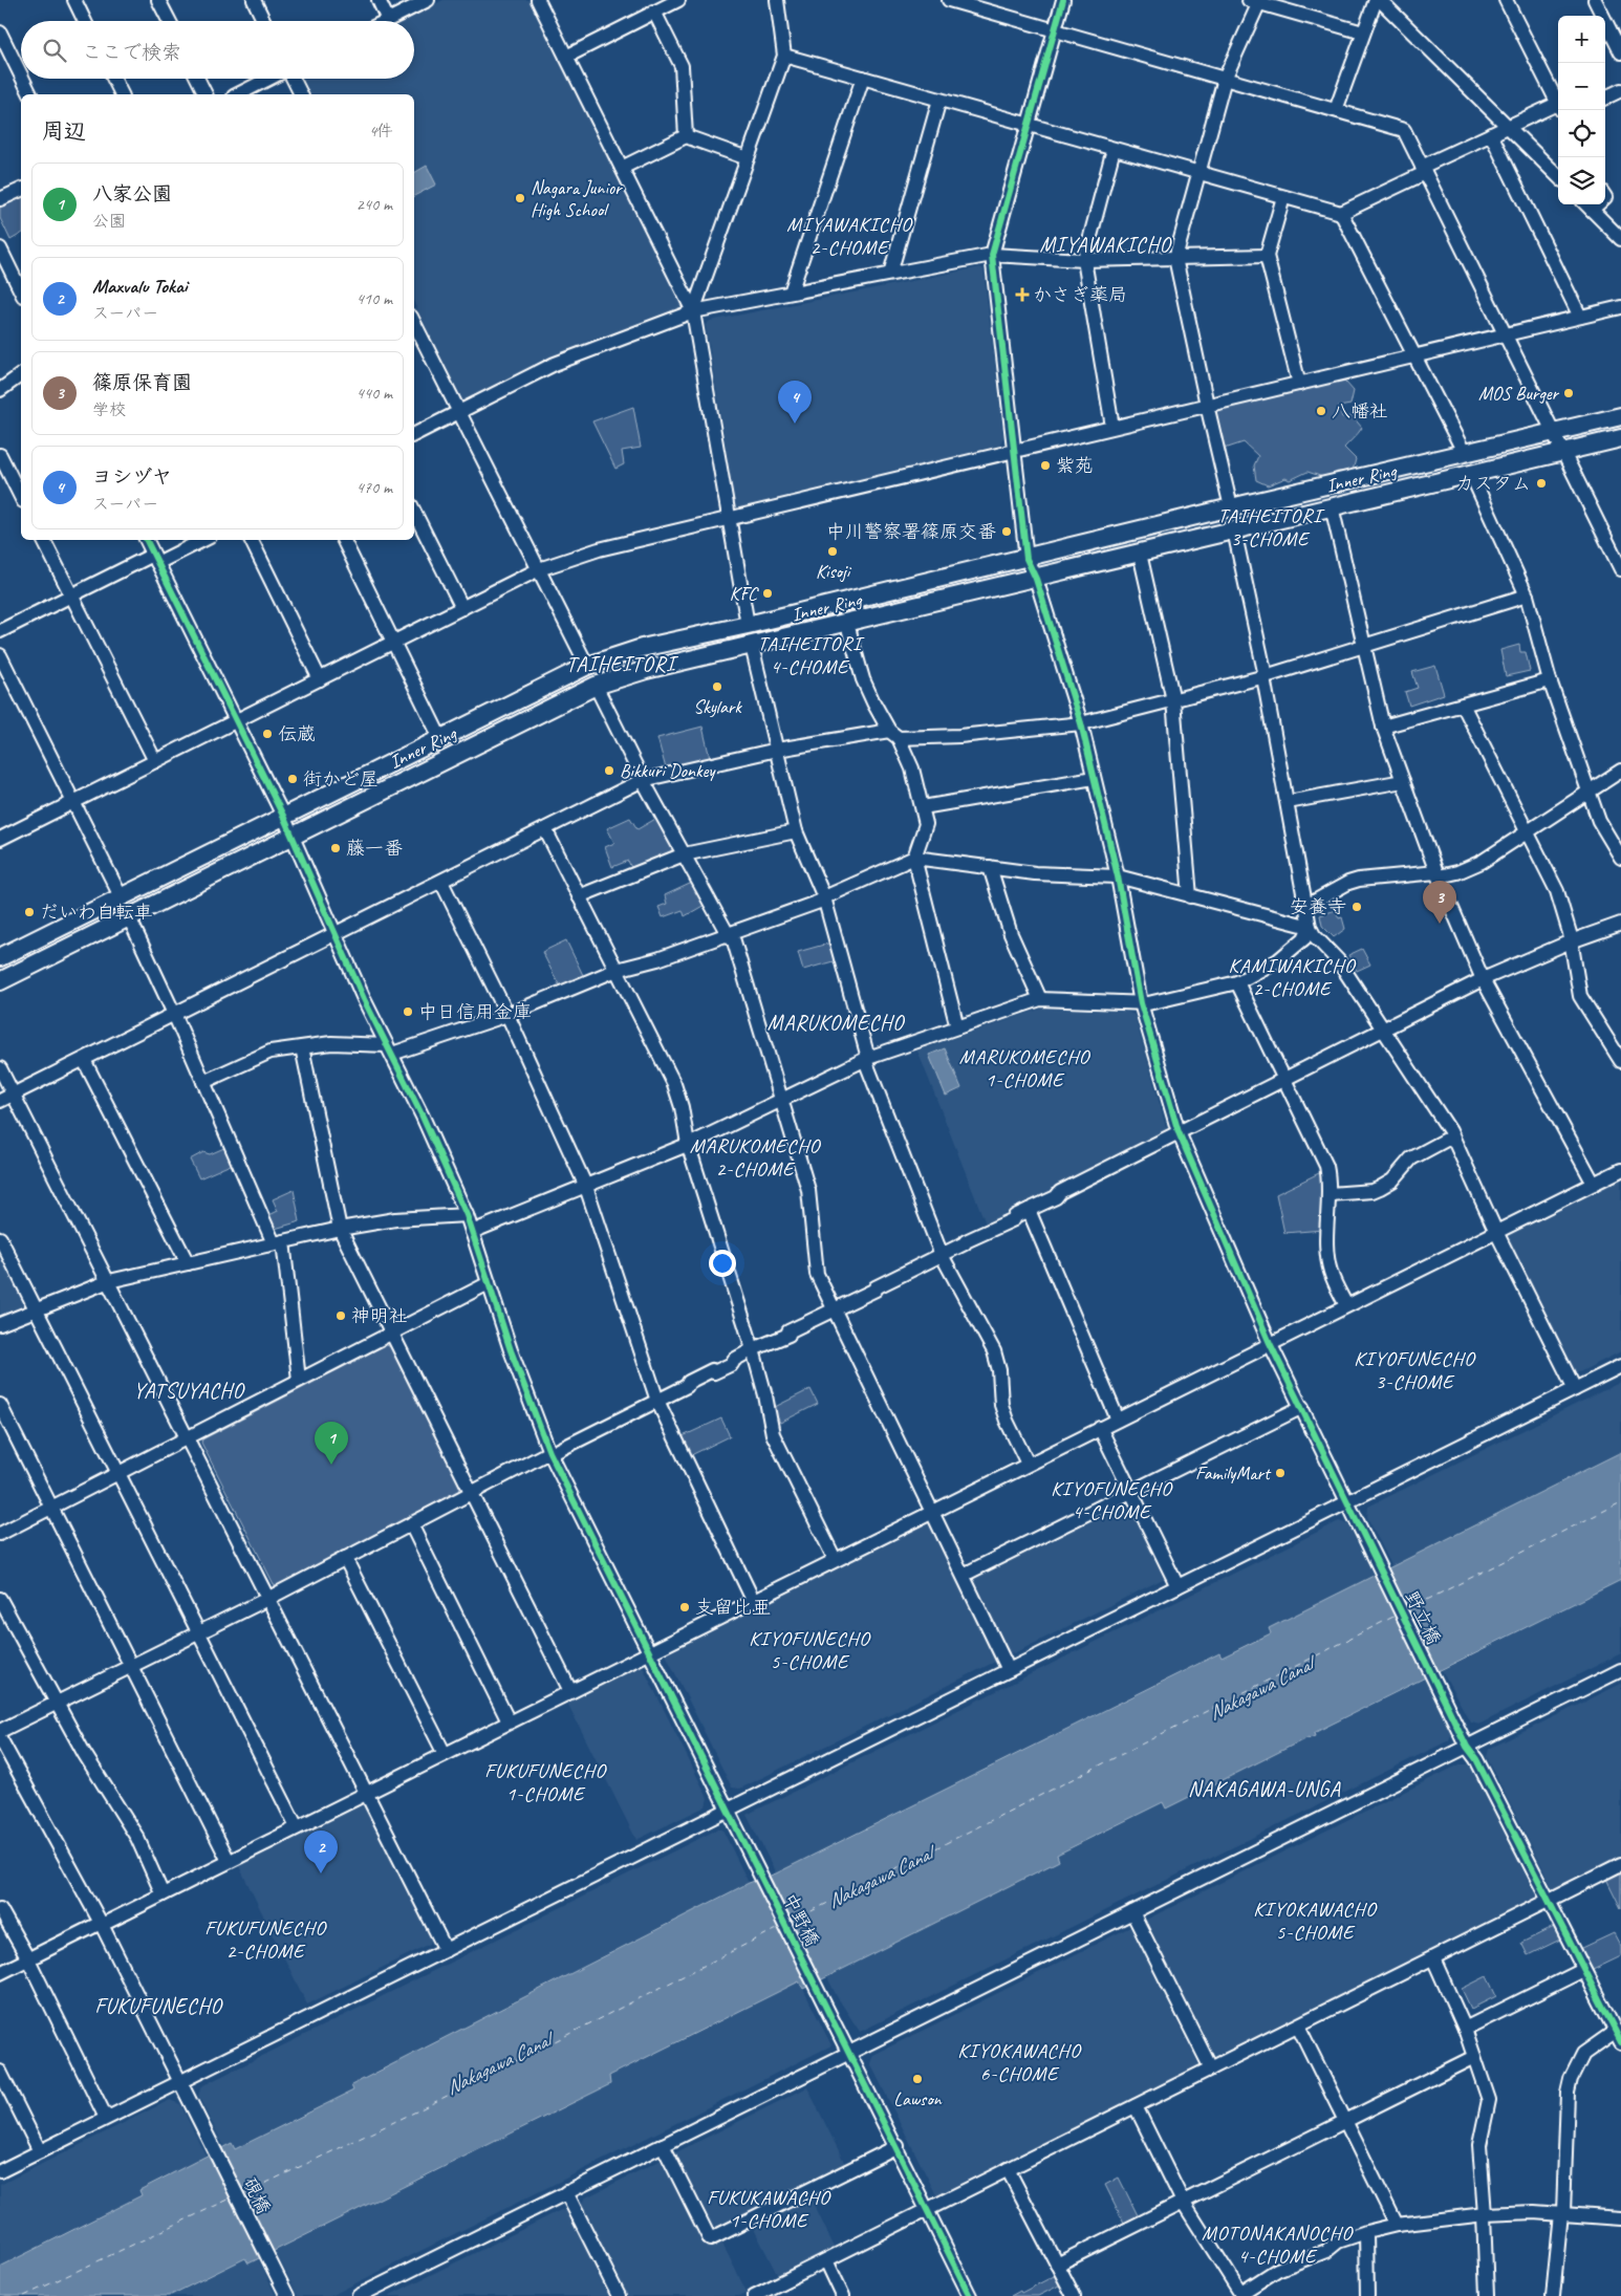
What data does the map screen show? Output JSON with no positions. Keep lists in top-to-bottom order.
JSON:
{
  "streets": {
    "main road": ["Inner Ring"],
    "street": ["野立橋", "中野橋", "硯橋"]
  },
  "crossings": [
    ["Inner Ring", "野立橋"],
    ["Inner Ring", "中野橋"]
  ],
  "districts": [
    "MIYAWAKICHO 2-CHOME",
    "MIYAWAKICHO",
    "TAIHEITORI 3-CHOME",
    "TAIHEITORI 4-CHOME",
    "TAIHEITORI",
    "KAMIWAKICHO 2-CHOME",
    "MARUKOMECHO",
    "MARUKOMECHO 1-CHOME",
    "MARUKOMECHO 2-CHOME",
    "KIYOFUNECHO 3-CHOME",
    "YATSUYACHO",
    "KIYOFUNECHO 4-CHOME",
    "KIYOFUNECHO 5-CHOME",
    "FUKUFUNECHO 1-CHOME",
    "NAKAGAWA-UNGA",
    "KIYOKAWACHO 5-CHOME",
    "FUKUFUNECHO 2-CHOME",
    "FUKUFUNECHO",
    "KIYOKAWACHO 6-CHOME",
    "FUKUKAWACHO 1-CHOME",
    "MOTONAKANOCHO 4-CHOME"
  ],
  "water": ["Nakagawa Canal"],
  "places": {
    "other": [
      "Nagara Junior High School",
      "MOS Burger",
      "八幡社",
      "紫苑",
      "カスタム",
      "中川警察署篠原交番",
      "Kisoji",
      "KFC",
      "Skylark",
      "伝蔵",
      "Bikkuri Donkey",
      "街かど屋",
      "藤一番",
      "安養寺",
      "だいわ自転車",
      "中日信用金庫",
      "神明社",
      "FamilyMart",
      "支留比亜",
      "Lawson"
    ],
    "health": ["かさぎ薬局"]
  },
  "page": {
    "map_buttons": ["+", "−"],
    "search": "ここで検索",
    "heading": ["周辺", "4件"],
    "list": [
      {
        "mark": "1",
        "name": "八家公園",
        "note": "公園",
        "value": "240 m"
      },
      {
        "mark": "2",
        "name": "Maxvalu Tokai",
        "note": "スーパー",
        "value": "410 m"
      },
      {
        "mark": "3",
        "name": "篠原保育園",
        "note": "学校",
        "value": "440 m"
      },
      {
        "mark": "4",
        "name": "ヨシヅヤ",
        "note": "スーパー",
        "value": "470 m"
      }
    ],
    "pins": [
      "4",
      "3",
      "1",
      "2"
    ]
  }
}
